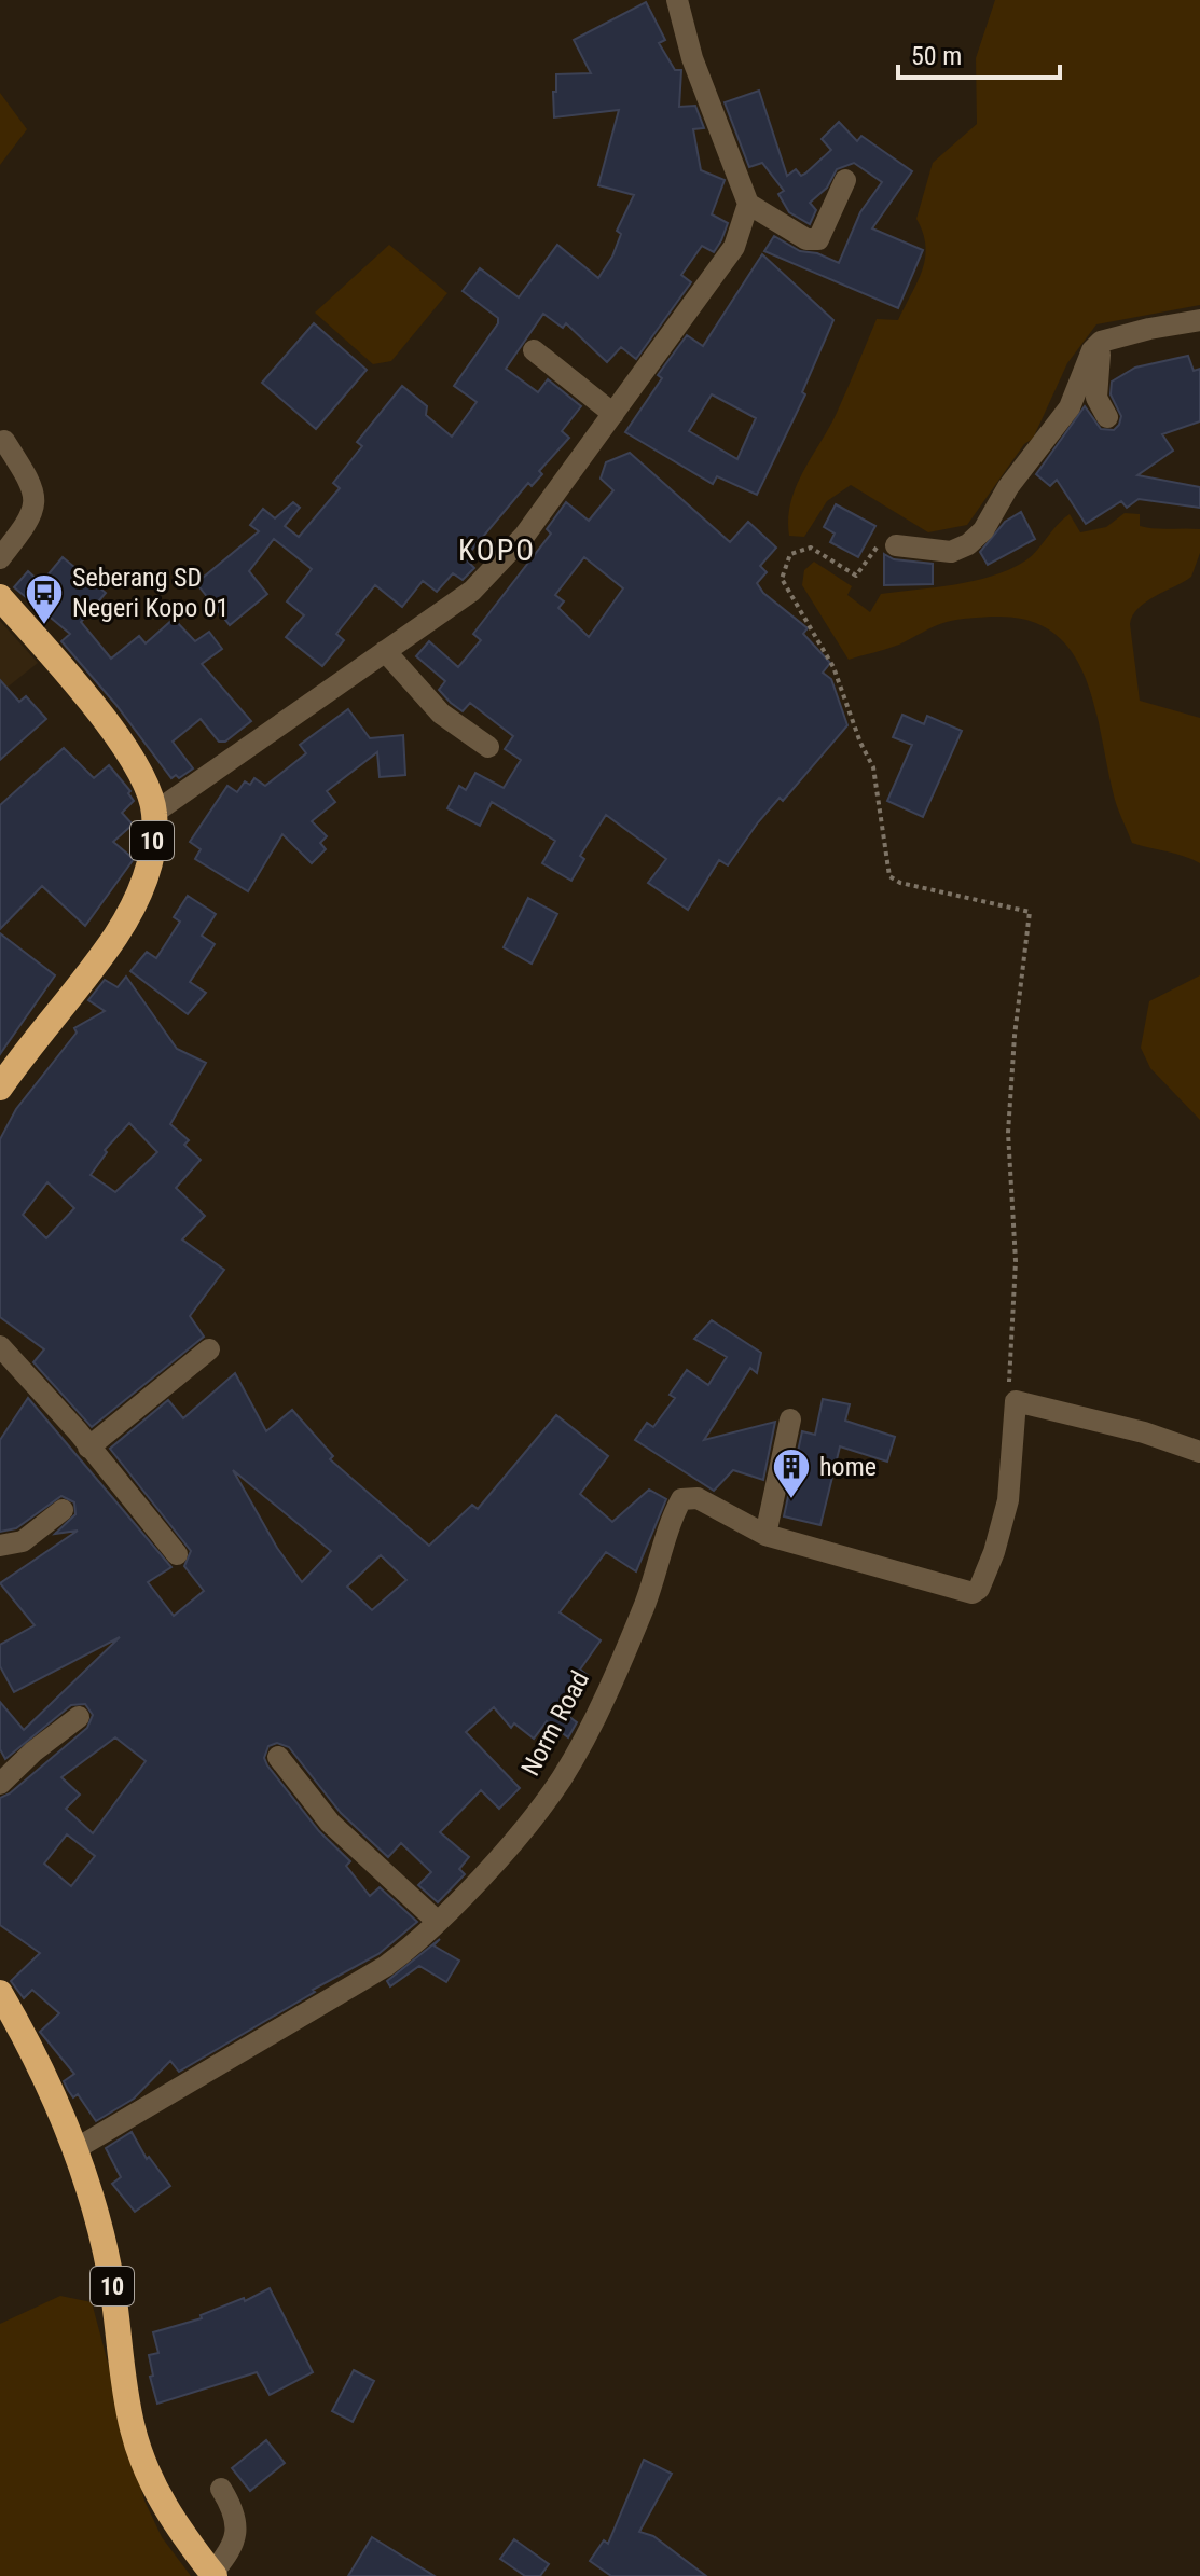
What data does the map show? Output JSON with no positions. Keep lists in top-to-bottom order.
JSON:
{
  "streets": {
    "highway": ["10"],
    "street": ["Norm Road"]
  },
  "crossings": [
    ["10", "Norm Road"]
  ],
  "districts": ["KOPO"],
  "places": {
    "bus stop": ["Seberang SD Negeri Kopo 01"],
    "building": ["home"]
  },
  "scale_bar": "50 m"
}
